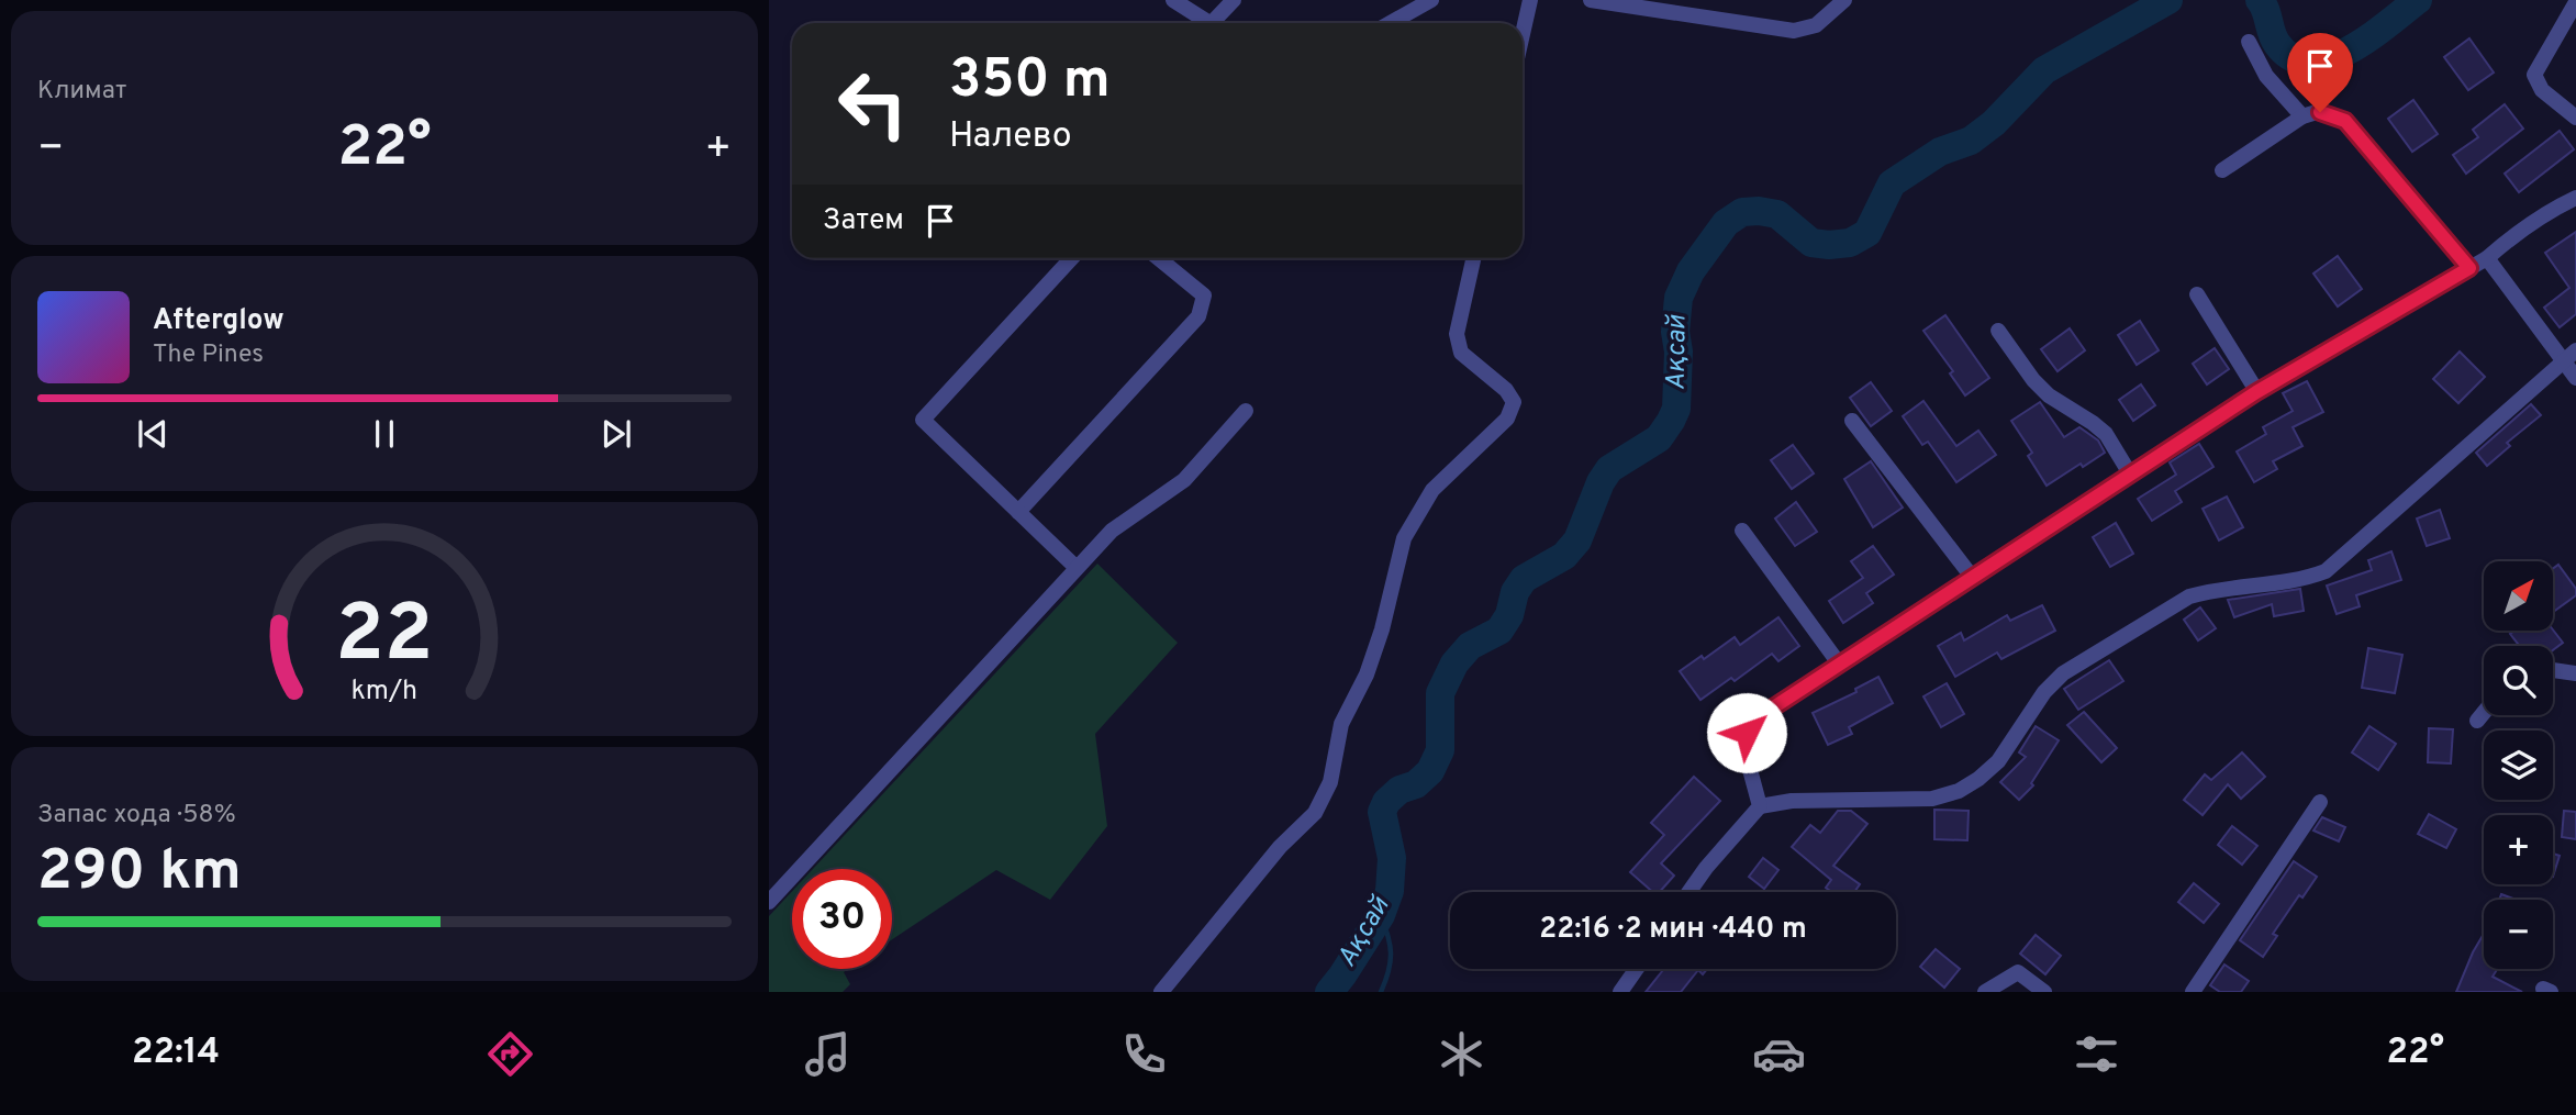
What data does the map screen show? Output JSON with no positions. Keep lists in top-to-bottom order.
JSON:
{
  "water": ["Ақсай"],
  "north": "top right",
  "page": {
    "tile": [
      "Климат",
      ["Запас хода · 58%", "290 km"]
    ],
    "turn": ["350 m", "Налево"],
    "heat": ["−", "22°", "+"],
    "then": "Затем",
    "song": ["Afterglow", "The Pines"],
    "map_buttons": ["+", "−"],
    "limit": "30",
    "trip": "22:16 · 2 мин · 440 m",
    "tabs": ["22:14", "22°"],
    "gauge": ["22", "km/h"]
  }
}
